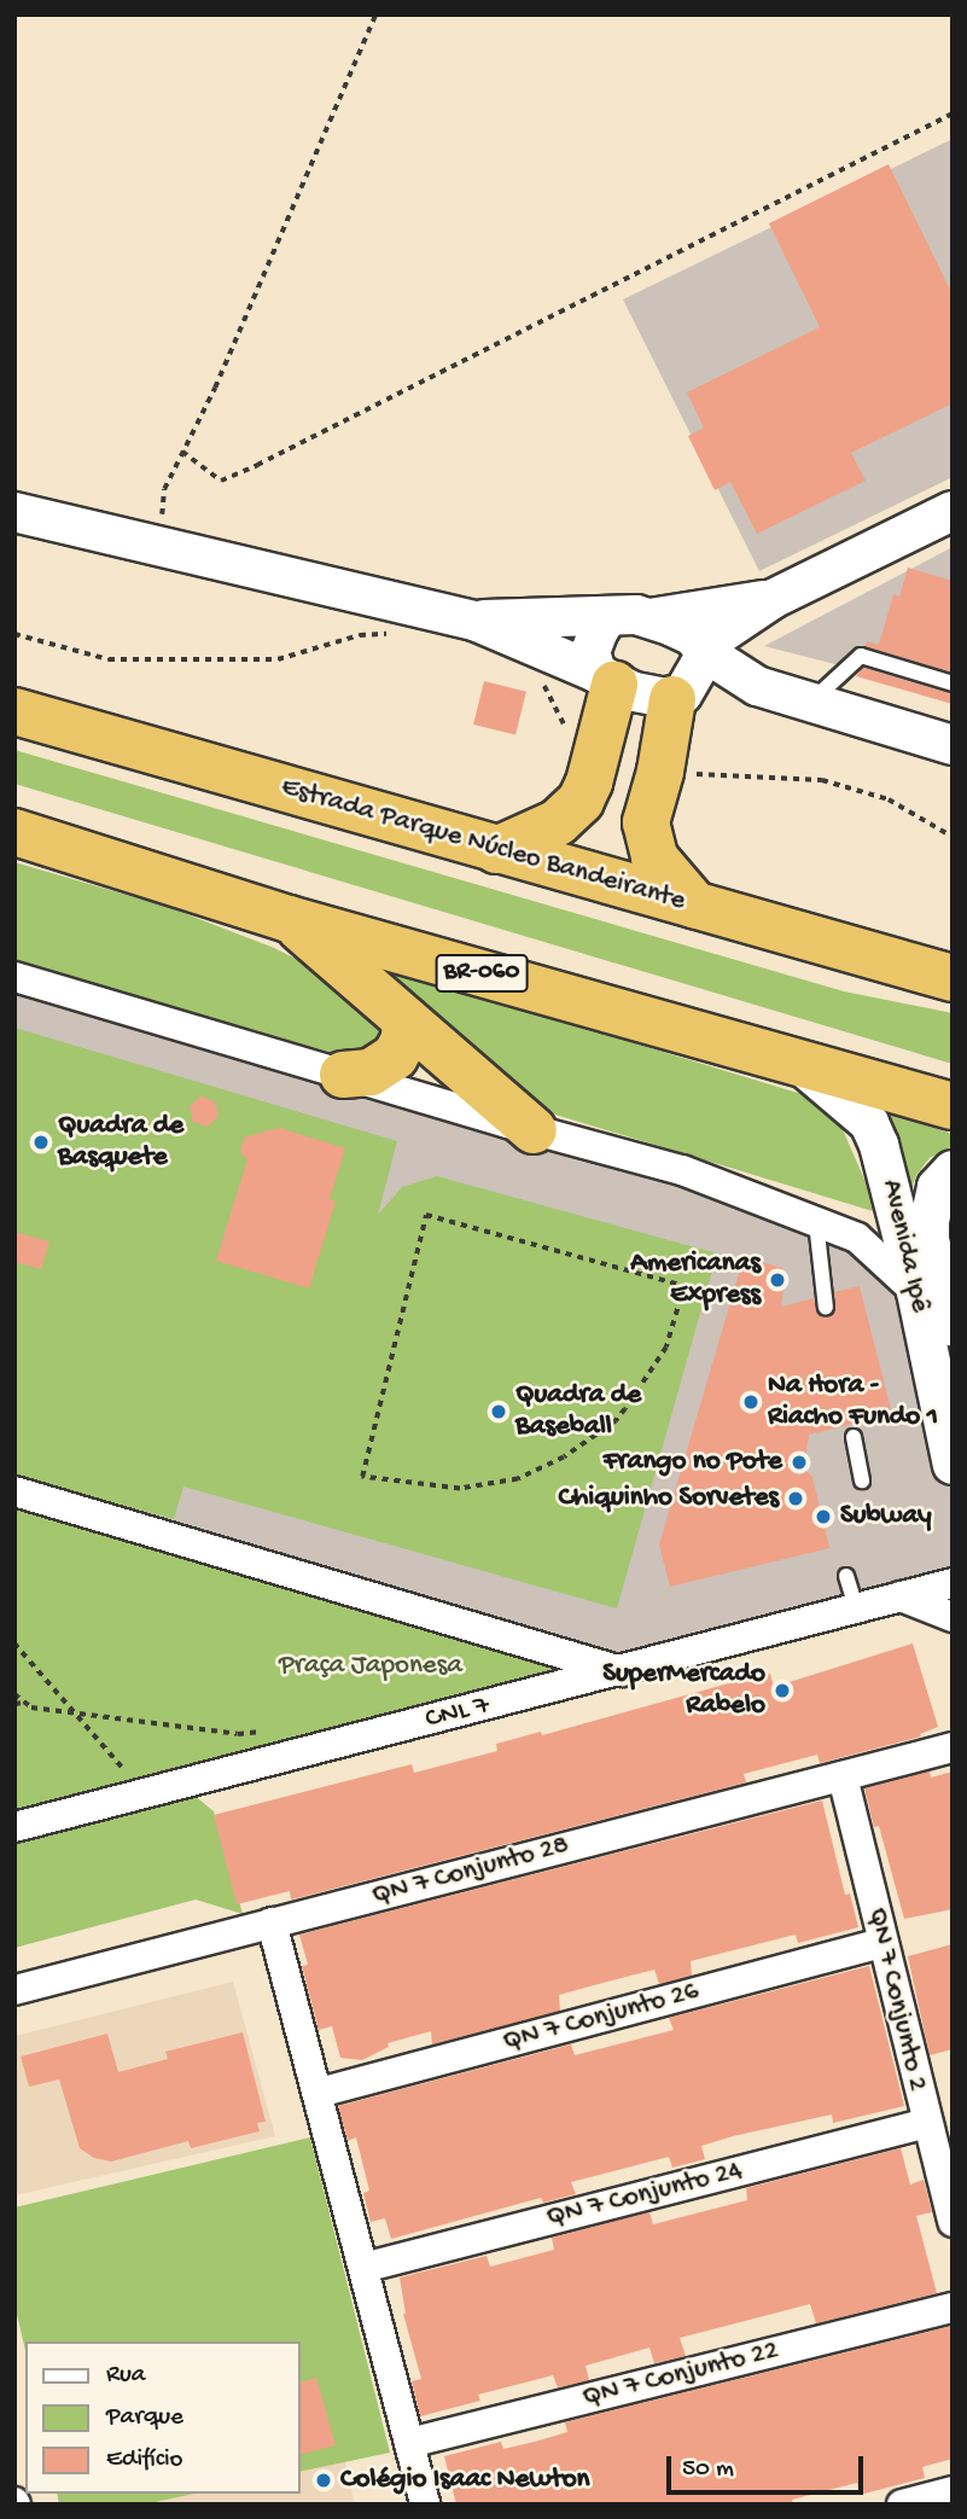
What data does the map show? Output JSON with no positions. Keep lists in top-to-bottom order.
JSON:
{
  "streets": {
    "highway": ["Estrada Parque Núcleo Bandeirante", "BR-060"],
    "street": [
      "Avenida Ipê",
      "CNL 7",
      "QN 7 Conjunto 28",
      "QN 7 Conjunto 2",
      "QN 7 Conjunto 26",
      "QN 7 Conjunto 24",
      "QN 7 Conjunto 22"
    ]
  },
  "crossings": [
    ["BR-060", "Avenida Ipê"],
    ["QN 7 Conjunto 28", "QN 7 Conjunto 2"],
    ["QN 7 Conjunto 2", "QN 7 Conjunto 26"],
    ["QN 7 Conjunto 2", "QN 7 Conjunto 24"]
  ],
  "parks": ["Praça Japonesa"],
  "places": [
    "Quadra de Basquete",
    "Americanas Express",
    "Na Hora - Riacho Fundo 1",
    "Quadra de Baseball",
    "Frango no Pote",
    "Chiquinho Sorvetes",
    "Subway",
    "SuperMercado Rabelo",
    "Colégio Isaac Newton"
  ],
  "legend": ["Rua", "Parque", "Edifício"],
  "scale_bar": "50 m"
}
